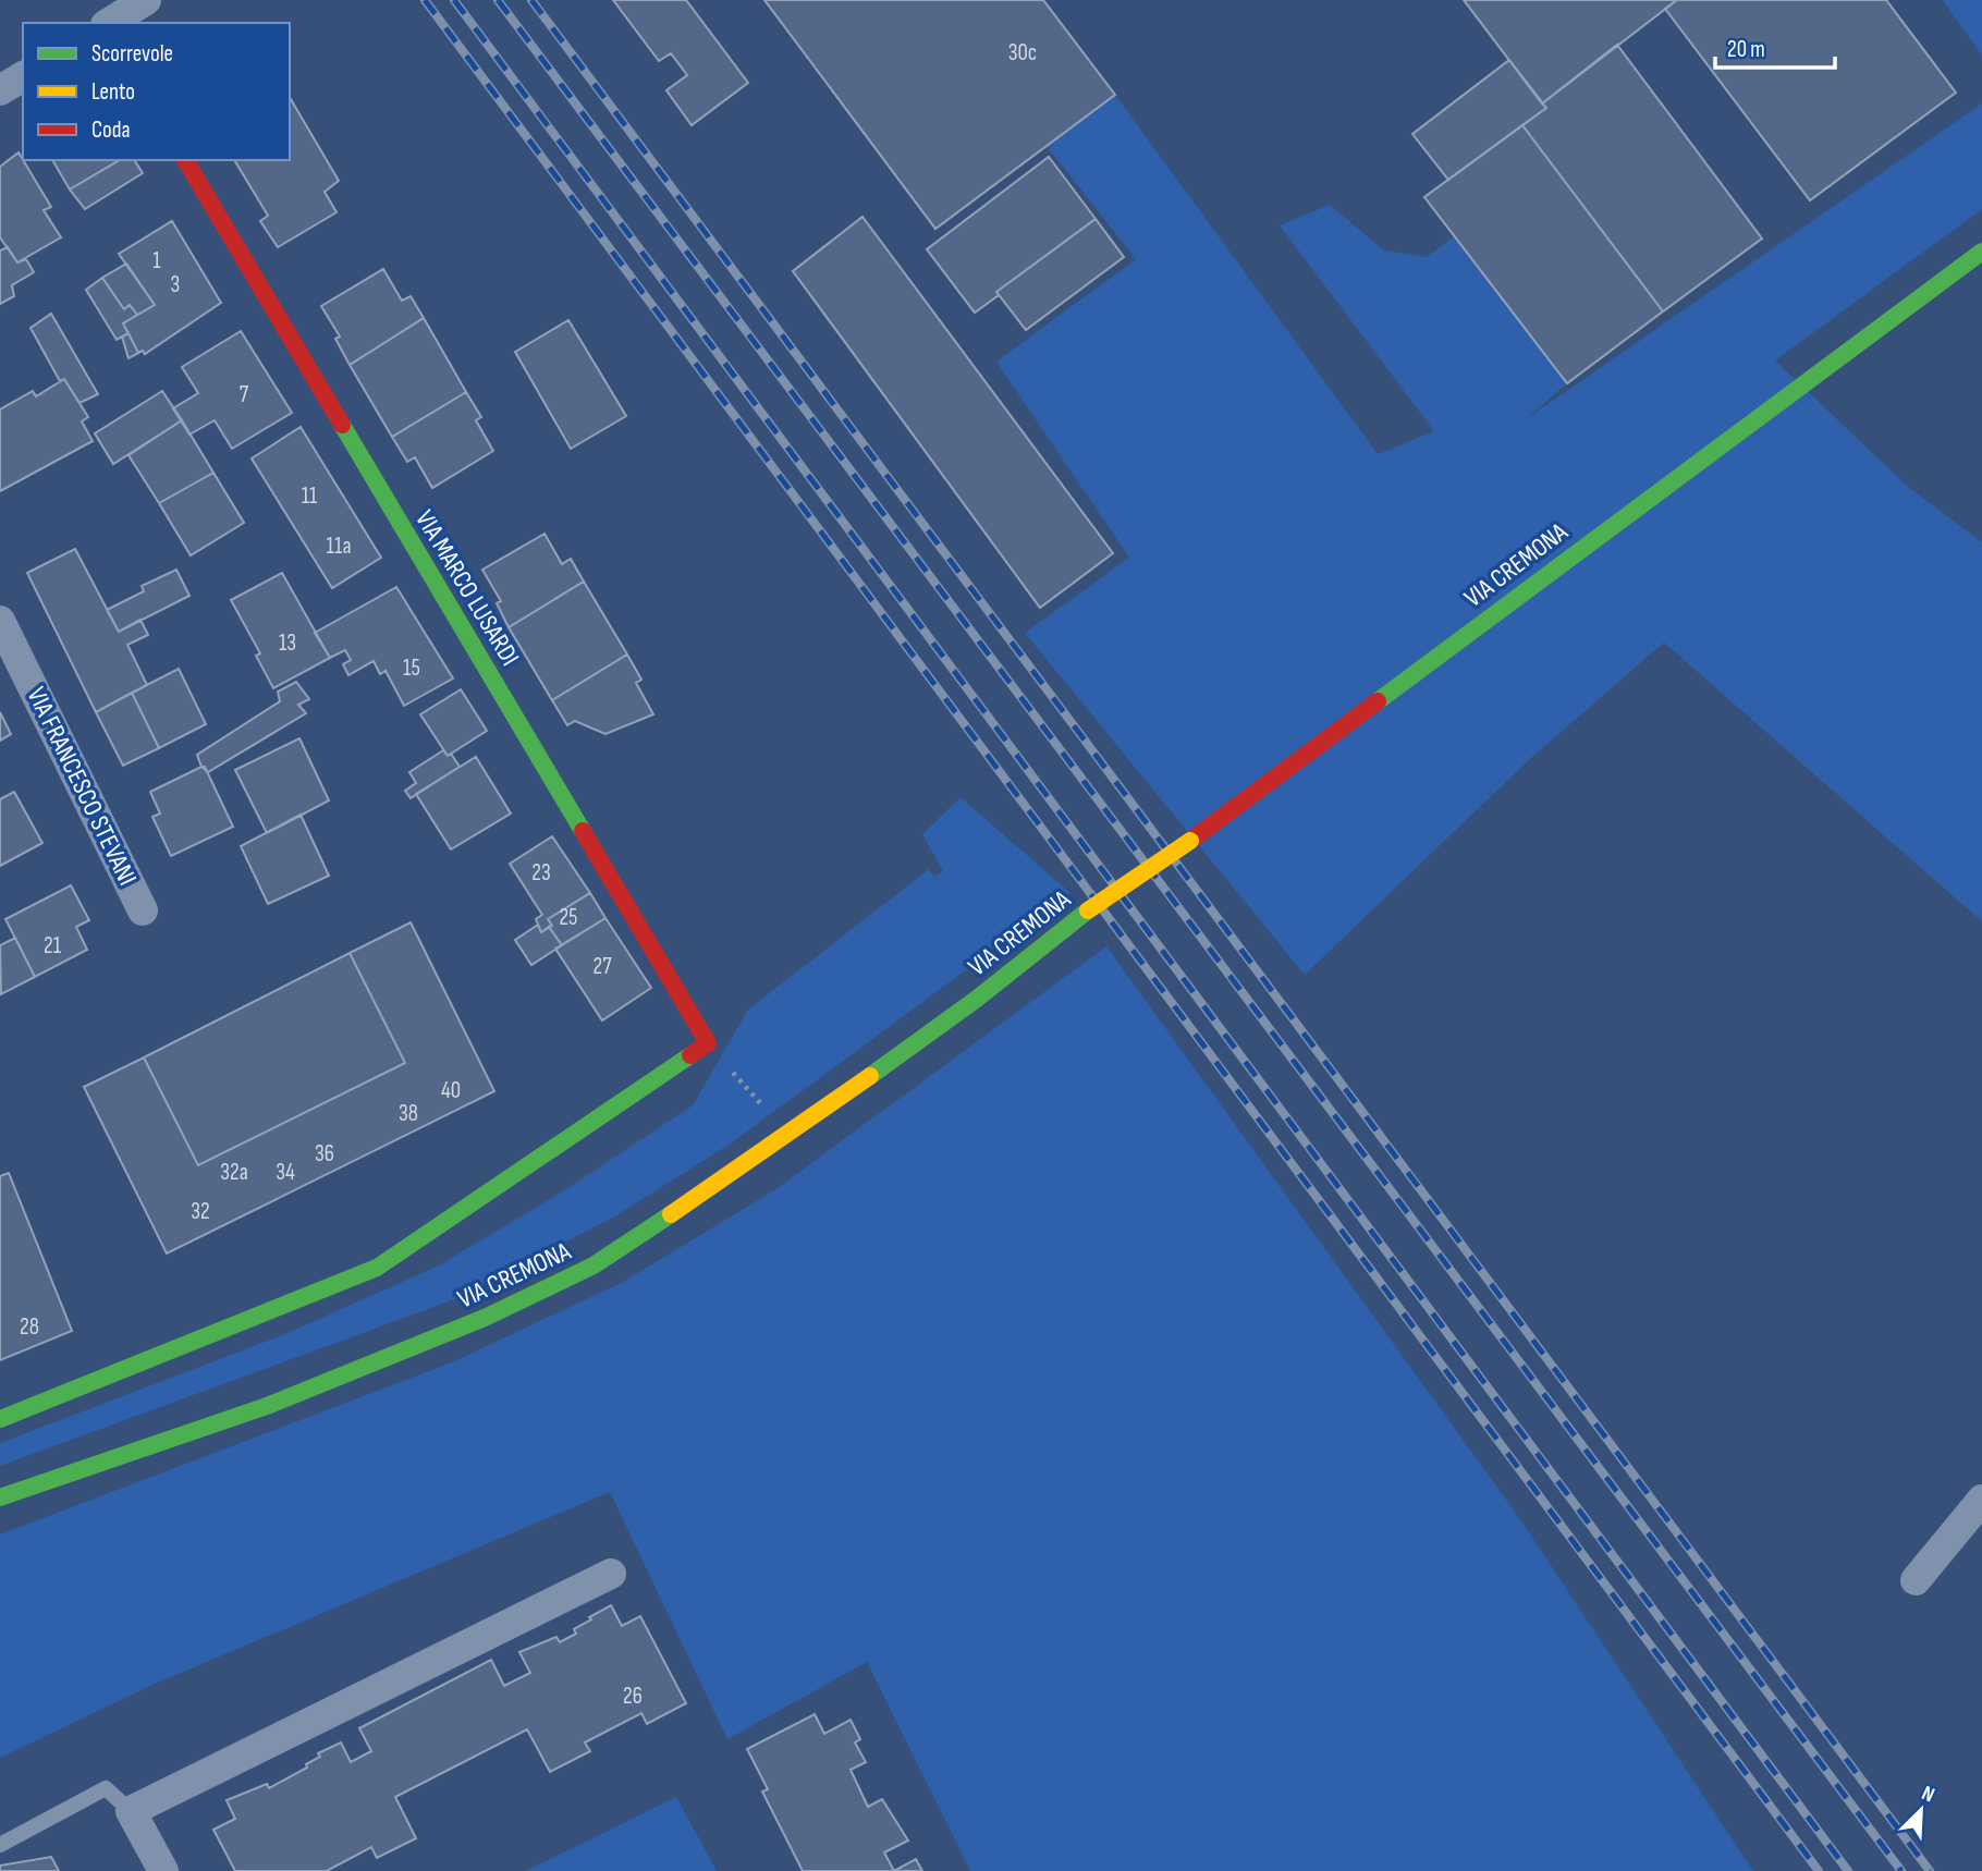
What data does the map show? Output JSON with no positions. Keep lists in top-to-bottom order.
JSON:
{
  "streets": {
    "main road": ["VIA CREMONA", "VIA MARCO LUSARDI"],
    "street": ["VIA FRANCESCO STEVANI"]
  },
  "house_numbers": [
    "30c",
    "1",
    "3",
    "7",
    "11",
    "11a",
    "13",
    "15",
    "23",
    "25",
    "21",
    "27",
    "40",
    "38",
    "36",
    "32a",
    "34",
    "32",
    "28",
    "26"
  ],
  "legend": ["Scorrevole", "Lento", "Coda"],
  "scale_bar": "20 m",
  "north": "top right"
}
